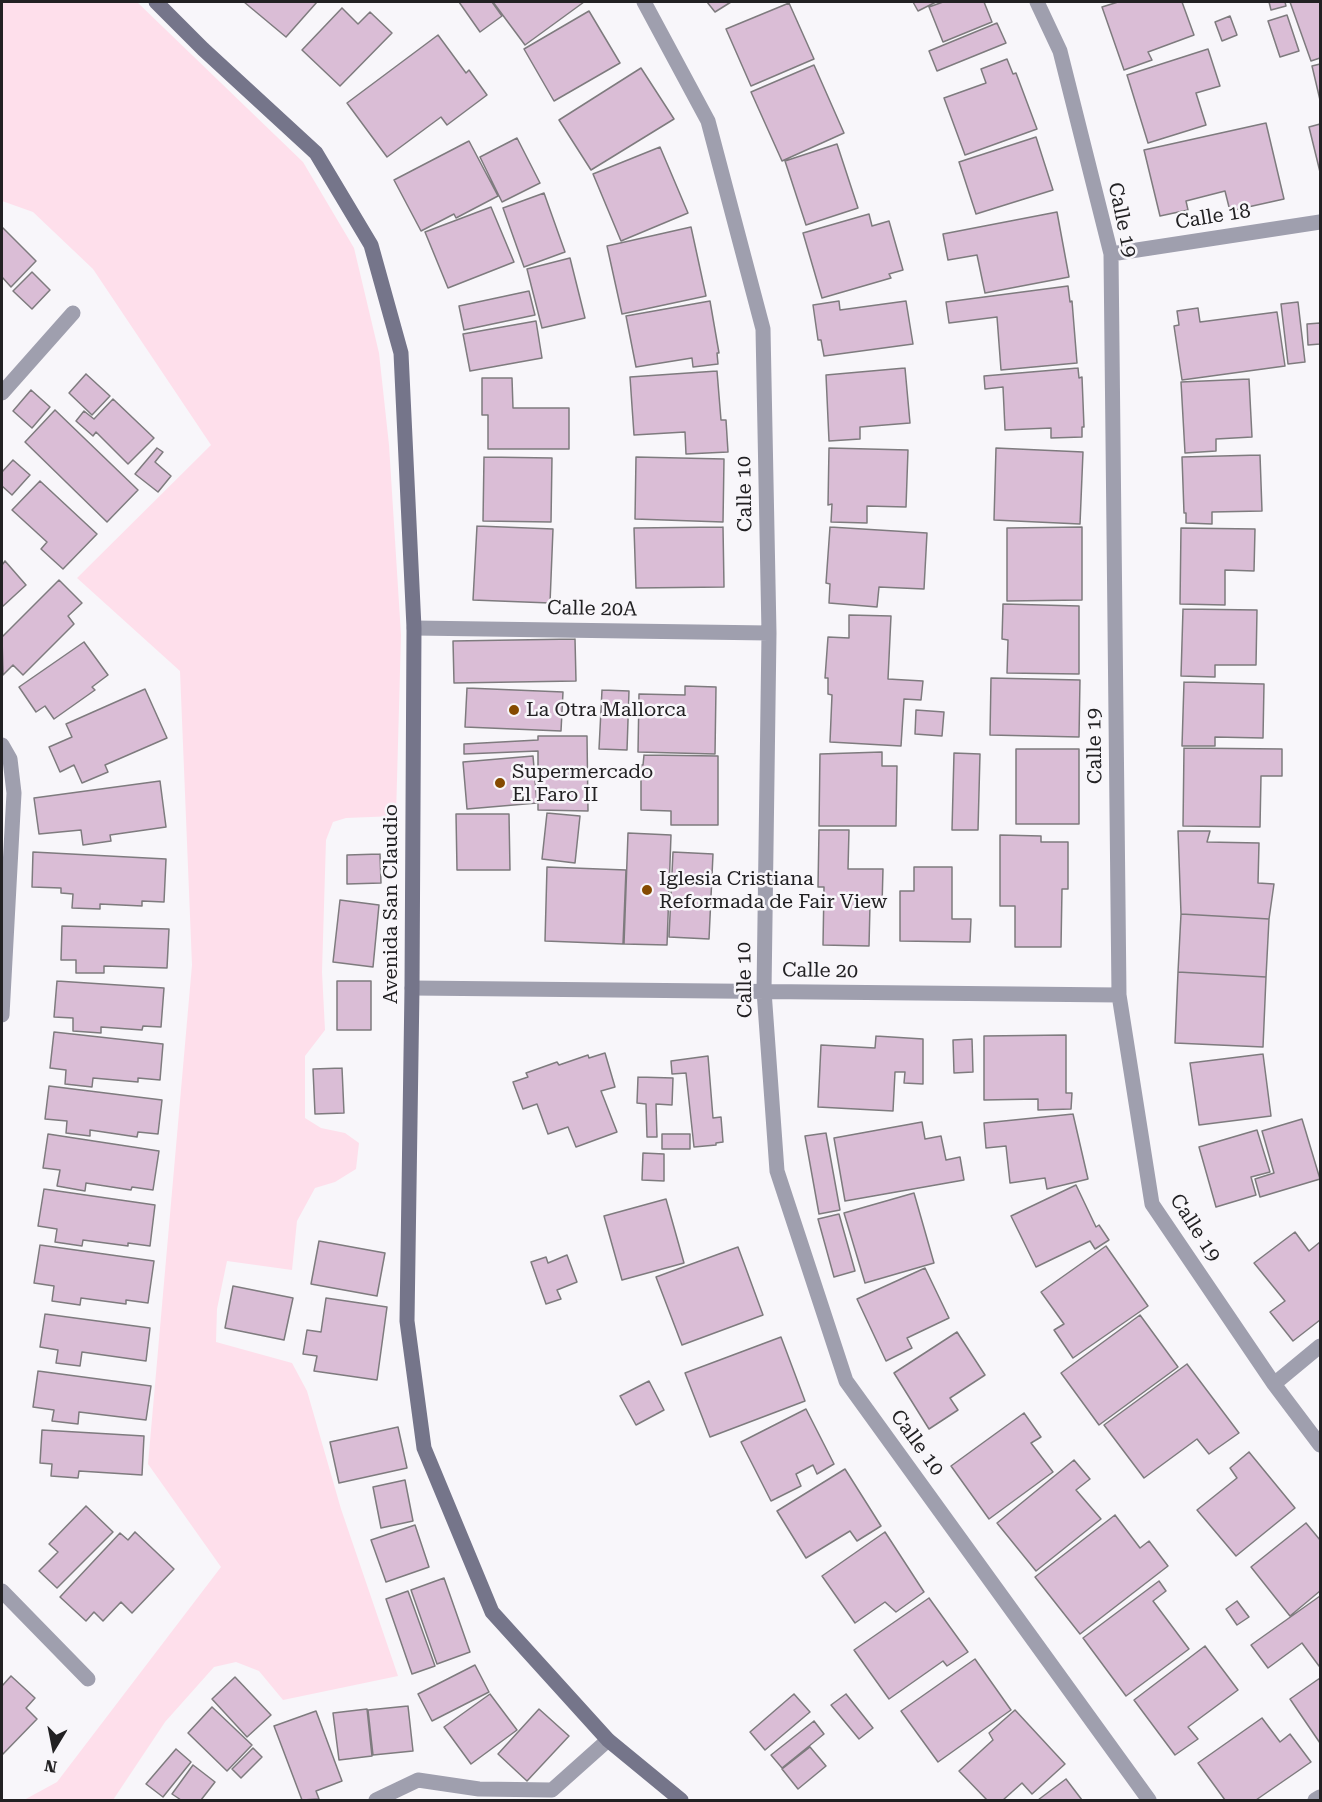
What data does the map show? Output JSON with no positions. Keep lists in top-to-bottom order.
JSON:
{
  "streets": {
    "street": [
      "Calle 18",
      "Calle 19",
      "Calle 10",
      "Calle 20A",
      "Avenida San Claudio",
      "Calle 20"
    ]
  },
  "crossings": [
    ["Calle 18", "Calle 19"],
    ["Calle 19", "Calle 20"],
    ["Calle 10", "Calle 20A"],
    ["Calle 10", "Calle 20"],
    ["Calle 20A", "Avenida San Claudio"],
    ["Avenida San Claudio", "Calle 20"]
  ],
  "places": ["La Otra Mallorca", "Supermercado El Faro II", "Iglesia Cristiana Reformada de Fair View"],
  "north": "bottom"
}
